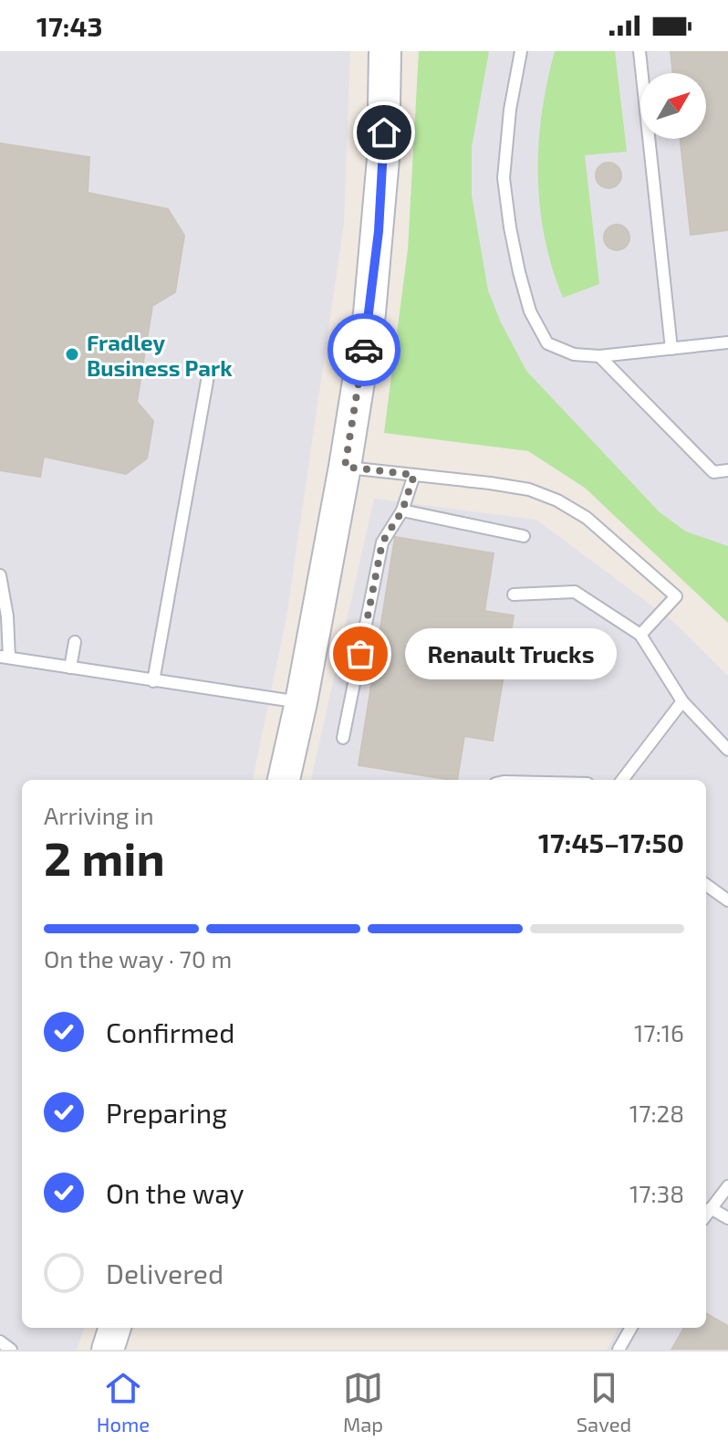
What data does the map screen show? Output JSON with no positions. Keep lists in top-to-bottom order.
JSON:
{
  "places": ["Fradley Business Park", "Renault Trucks"],
  "north": "top right",
  "page": {
    "status": "17:43",
    "bubble": "Renault Trucks",
    "heading": ["2 min", "Arriving in", "17:45–17:50"],
    "bar": "On the way · 70 m",
    "list": [
      ["Confirmed", "17:16"],
      ["Preparing", "17:28"],
      ["On the way", "17:38"],
      "Delivered"
    ],
    "tabs": ["Home", "Map", "Saved"]
  }
}
